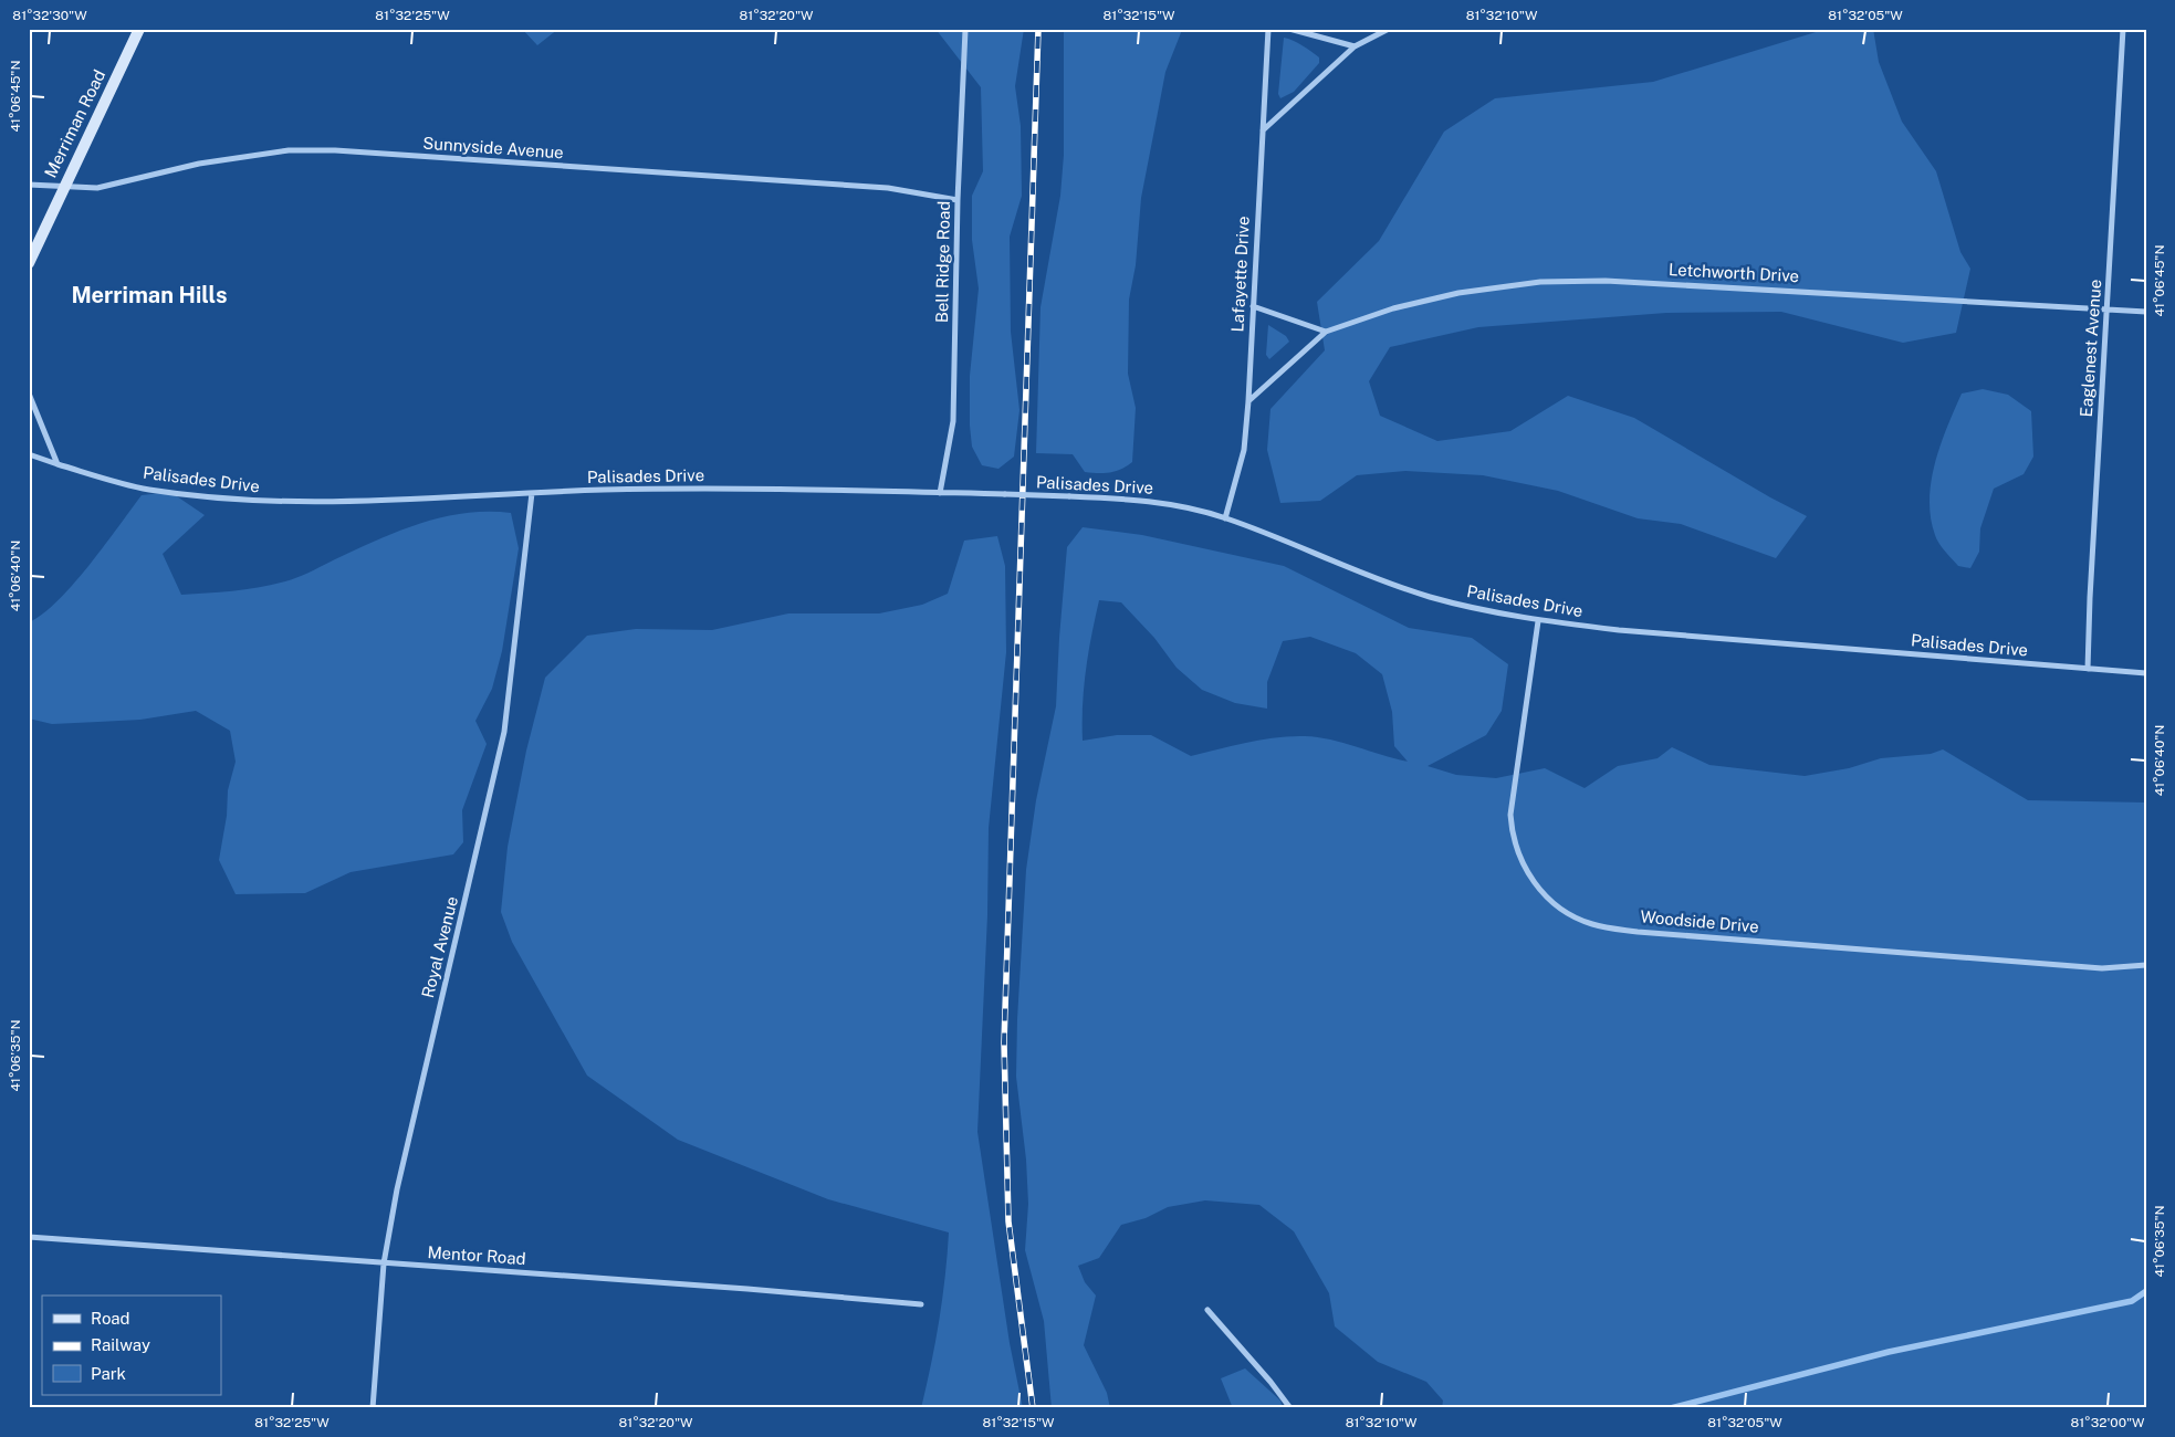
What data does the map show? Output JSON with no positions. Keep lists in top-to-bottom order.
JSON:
{
  "streets": {
    "main road": ["Merriman Road"],
    "street": [
      "Sunnyside Avenue",
      "Bell Ridge Road",
      "Letchworth Drive",
      "Lafayette Drive",
      "Eaglenest Avenue",
      "Palisades Drive",
      "Woodside Drive",
      "Royal Avenue",
      "Mentor Road"
    ]
  },
  "crossings": [
    ["Merriman Road", "Sunnyside Avenue"],
    ["Sunnyside Avenue", "Bell Ridge Road"],
    ["Bell Ridge Road", "Palisades Drive"],
    ["Letchworth Drive", "Lafayette Drive"],
    ["Letchworth Drive", "Eaglenest Avenue"],
    ["Lafayette Drive", "Palisades Drive"],
    ["Eaglenest Avenue", "Palisades Drive"],
    ["Palisades Drive", "Woodside Drive"],
    ["Palisades Drive", "Royal Avenue"],
    ["Royal Avenue", "Mentor Road"]
  ],
  "districts": ["Merriman Hills"],
  "legend": ["Road", "Railway", "Park"],
  "coordinates": [
    "81°32'30\"W",
    "81°32'25\"W",
    "81°32'20\"W",
    "81°32'15\"W",
    "81°32'10\"W",
    "81°32'05\"W",
    "41°06'45\"N",
    "41°06'40\"N",
    "41°06'35\"N",
    "81°32'00\"W"
  ]
}
